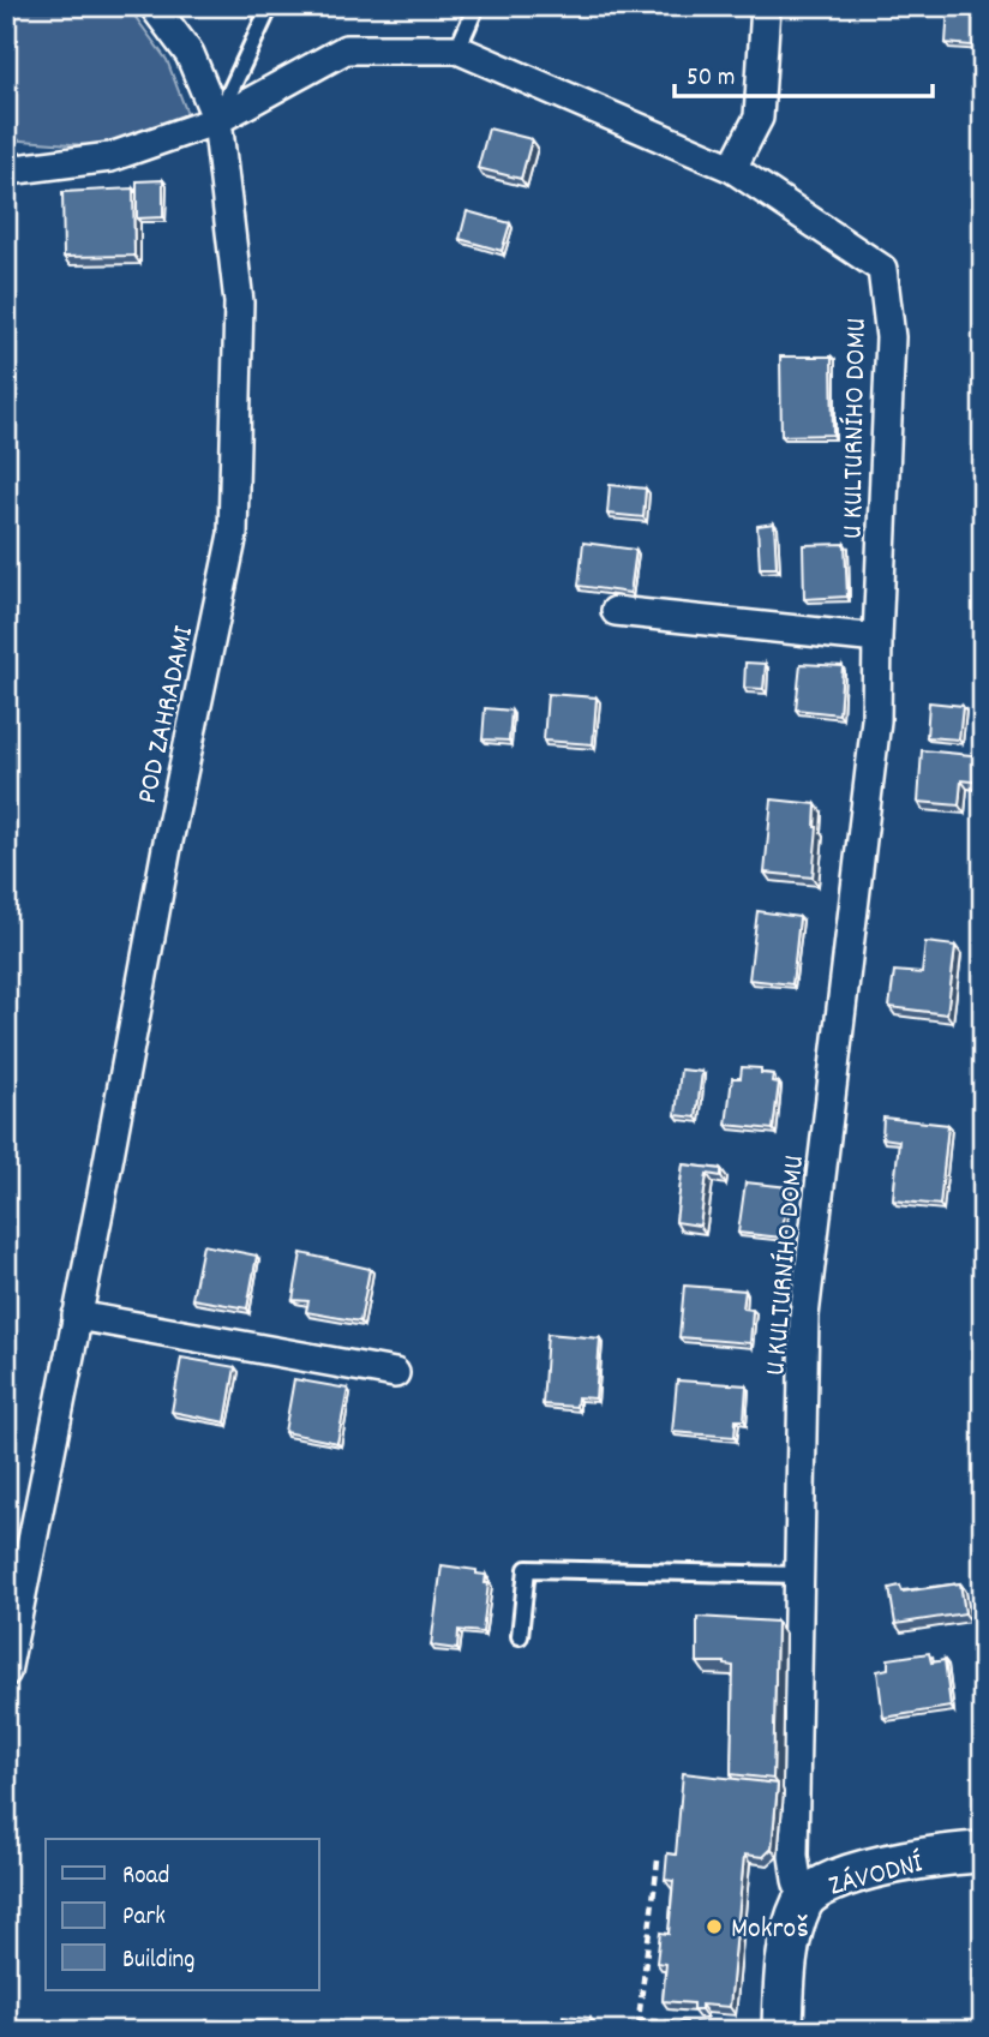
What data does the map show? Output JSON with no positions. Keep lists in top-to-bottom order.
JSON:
{
  "streets": {
    "street": ["U KULTURNÍHO DOMU", "POD ZAHRADAMI", "ZÁVODNÍ"]
  },
  "crossings": [
    ["U KULTURNÍHO DOMU", "POD ZAHRADAMI"],
    ["U KULTURNÍHO DOMU", "ZÁVODNÍ"]
  ],
  "places": ["Mokroš"],
  "legend": ["Road", "Park", "Building"],
  "scale_bar": "50 m"
}
